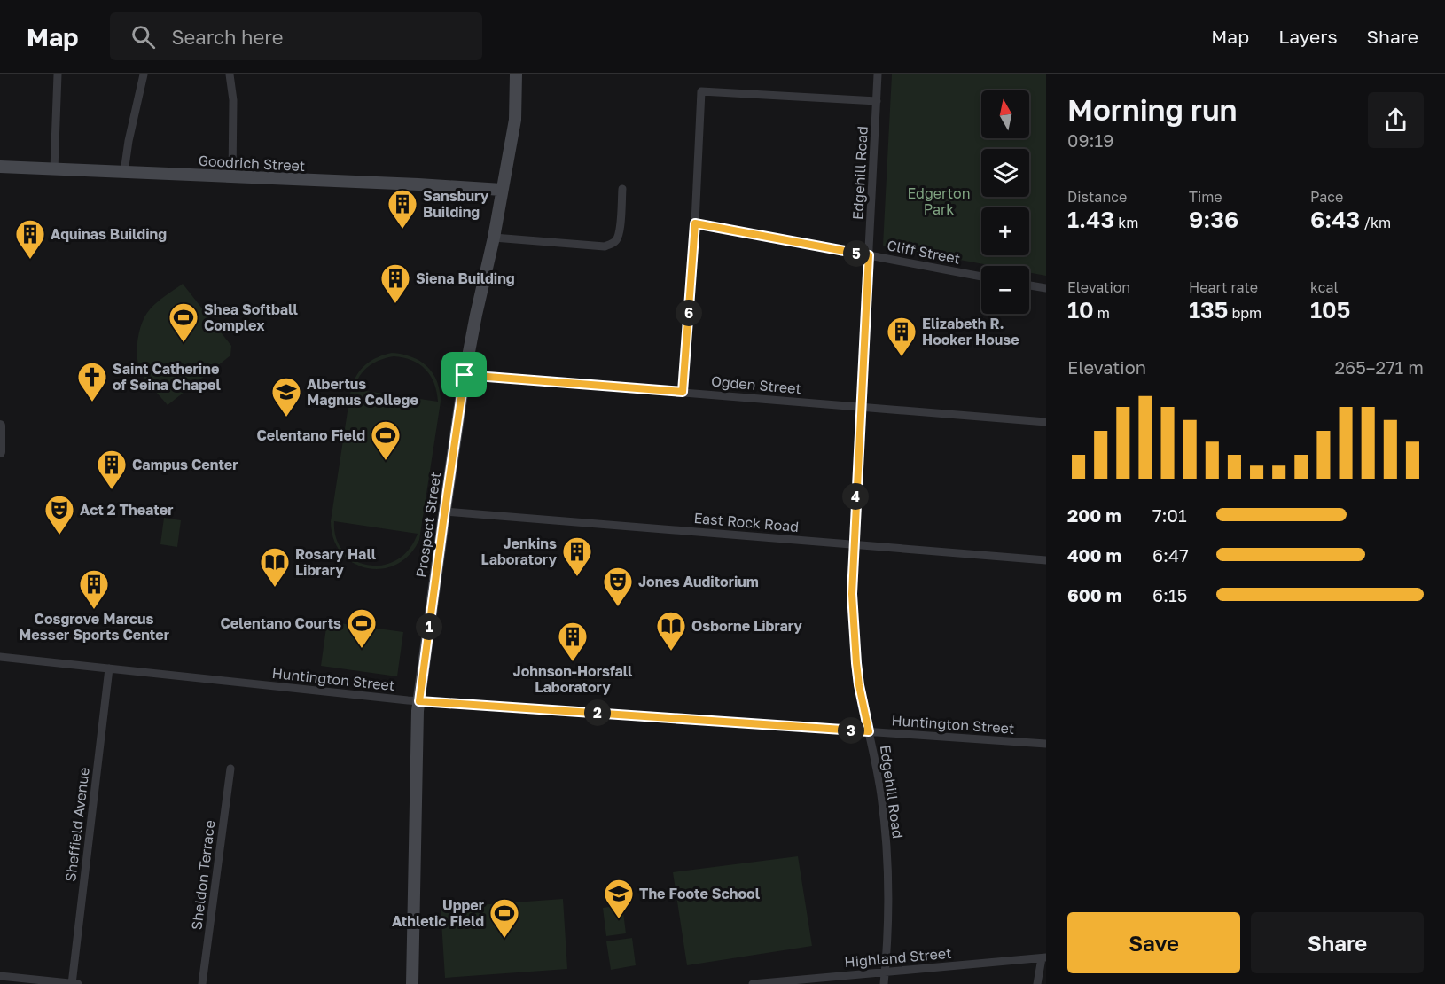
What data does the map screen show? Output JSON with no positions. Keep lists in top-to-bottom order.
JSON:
{
  "streets": {
    "main road": ["Goodrich Street", "Prospect Street"],
    "street": [
      "Edgehill Road",
      "Cliff Street",
      "Ogden Street",
      "East Rock Road",
      "Huntington Street",
      "Sheffield Avenue",
      "Sheldon Terrace",
      "Highland Street"
    ]
  },
  "crossings": [
    ["Goodrich Street", "Prospect Street"],
    ["Edgehill Road", "Cliff Street"],
    ["Edgehill Road", "Ogden Street"],
    ["Edgehill Road", "East Rock Road"],
    ["Edgehill Road", "Huntington Street"],
    ["Edgehill Road", "Highland Street"],
    ["Ogden Street", "Prospect Street"],
    ["East Rock Road", "Prospect Street"],
    ["Prospect Street", "Huntington Street"],
    ["Huntington Street", "Sheffield Avenue"]
  ],
  "parks": ["Edgerton Park"],
  "places": {
    "building": [
      "Sansbury Building",
      "Aquinas Building",
      "Siena Building",
      "Elizabeth R. Hooker House",
      "Campus Center",
      "Jenkins Laboratory",
      "Cosgrove Marcus Messer Sports Center",
      "Johnson-Horsfall Laboratory"
    ],
    "sports": [
      "Shea Softball Complex",
      "Celentano Field",
      "Celentano Courts",
      "Upper Athletic Field"
    ],
    "church": ["Saint Catherine of Seina Chapel"],
    "school or university": ["Albertus Magnus College", "The Foote School"],
    "theatre": ["Act 2 Theater", "Jones Auditorium"],
    "library": ["Rosary Hall Library", "Osborne Library"]
  },
  "north": "top",
  "page": {
    "header": "Map",
    "search": "Search here",
    "nav": ["Map", "Layers", "Share"],
    "heading": ["Morning run", "09:19"],
    "map_buttons": ["+", "−"],
    "stats": [
      ["Distance", "1.43 km"],
      ["Time", "9:36"],
      ["Pace", "6:43 /km"],
      ["Elevation", "10 m"],
      ["Heart rate", "135 bpm"],
      ["kcal", "105"]
    ],
    "pins": [
      "5",
      "6",
      "4",
      "1",
      "2",
      "3"
    ],
    "chart": ["Elevation", "265–271 m"],
    "list": [
      {
        "name": "200 m",
        "note": "7:01"
      },
      {
        "name": "400 m",
        "note": "6:47"
      },
      {
        "name": "600 m",
        "note": "6:15"
      }
    ],
    "buttons": ["Save", "Share"]
  }
}
